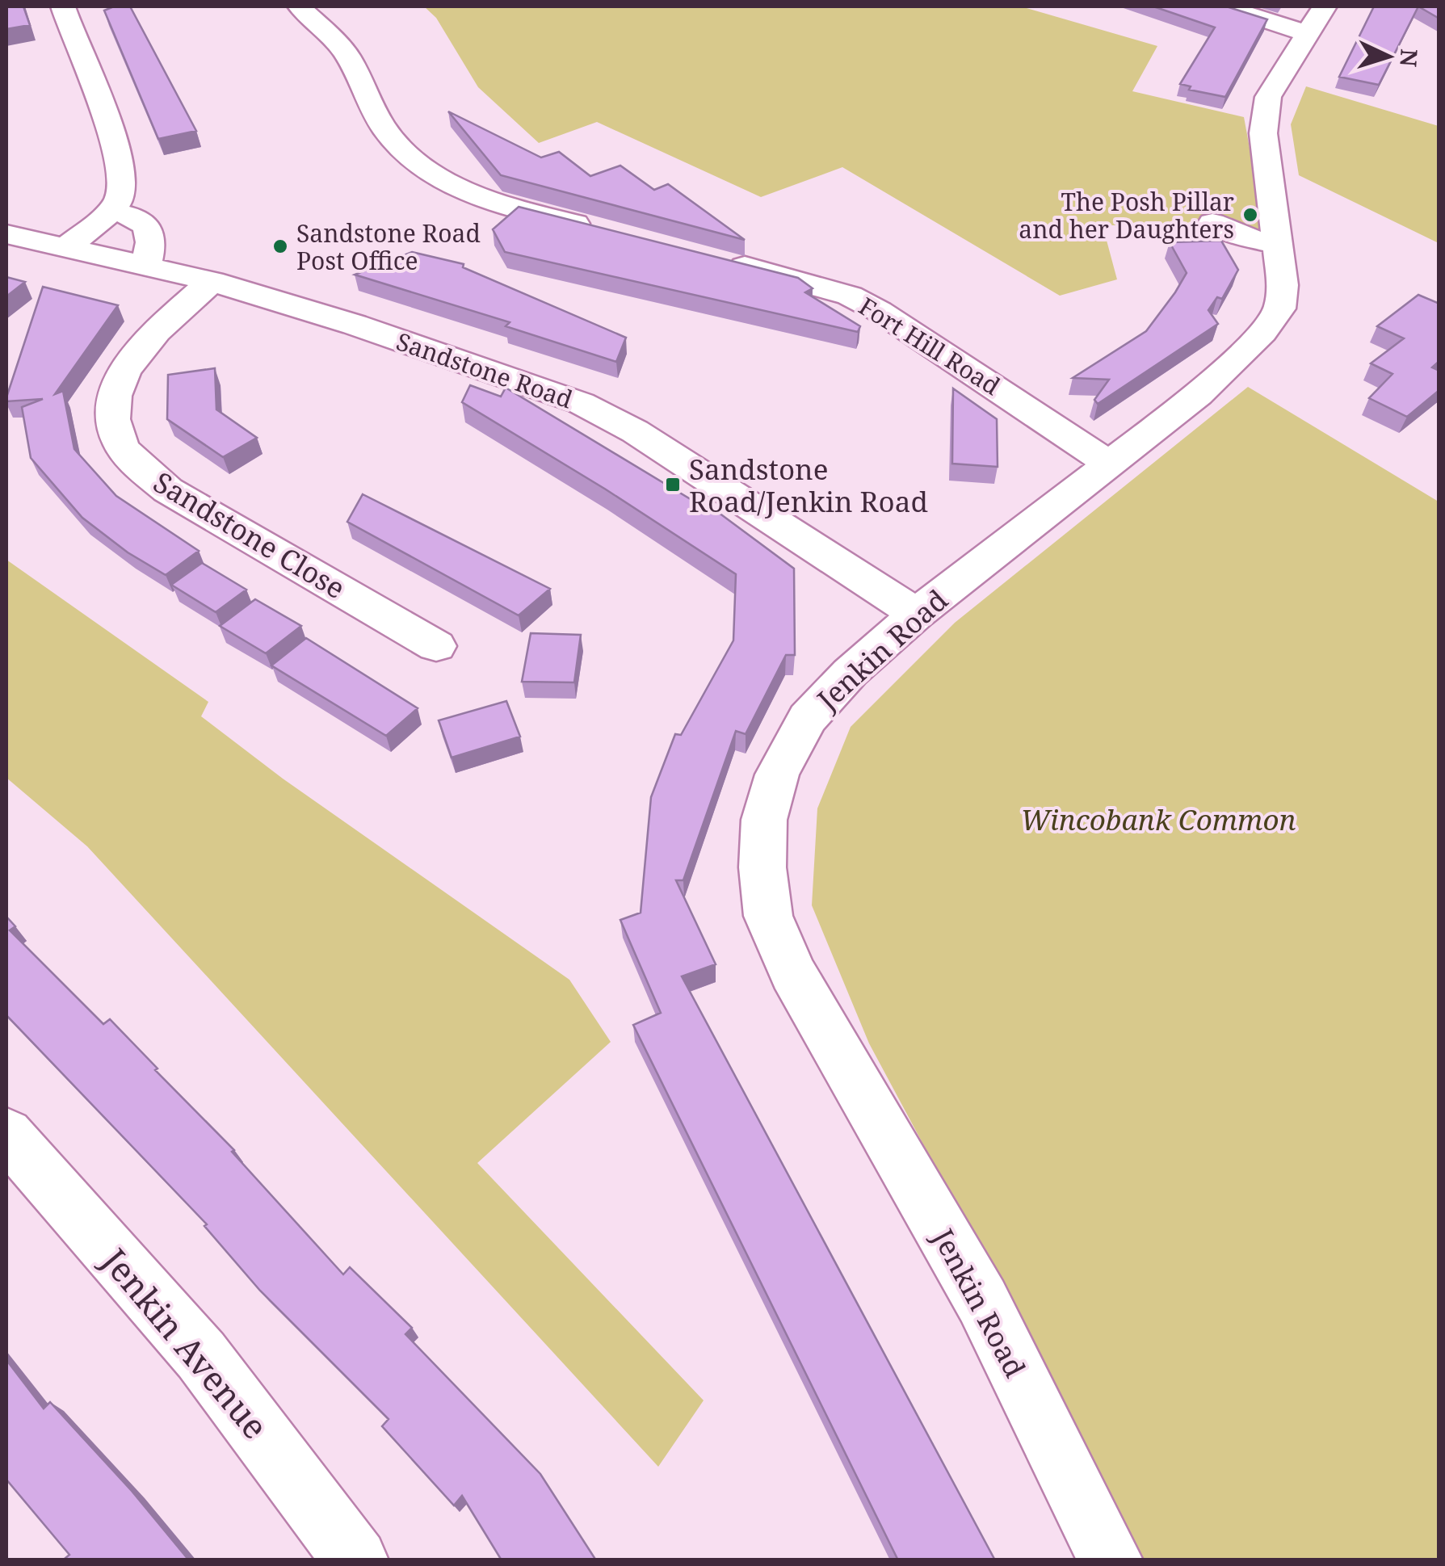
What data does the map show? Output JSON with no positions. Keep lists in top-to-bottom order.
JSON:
{
  "streets": {
    "street": [
      "Fort Hill Road",
      "Sandstone Road",
      "Sandstone Close",
      "Jenkin Road",
      "Jenkin Avenue"
    ]
  },
  "crossings": [
    ["Fort Hill Road", "Jenkin Road"],
    ["Sandstone Road", "Sandstone Close"],
    ["Sandstone Road", "Jenkin Road"]
  ],
  "parks": ["Wincobank Common"],
  "places": {
    "other": ["The Posh Pillar and her Daughters", "Sandstone Road Post Office"],
    "transit": ["Sandstone Road/Jenkin Road"]
  },
  "north": "right"
}
